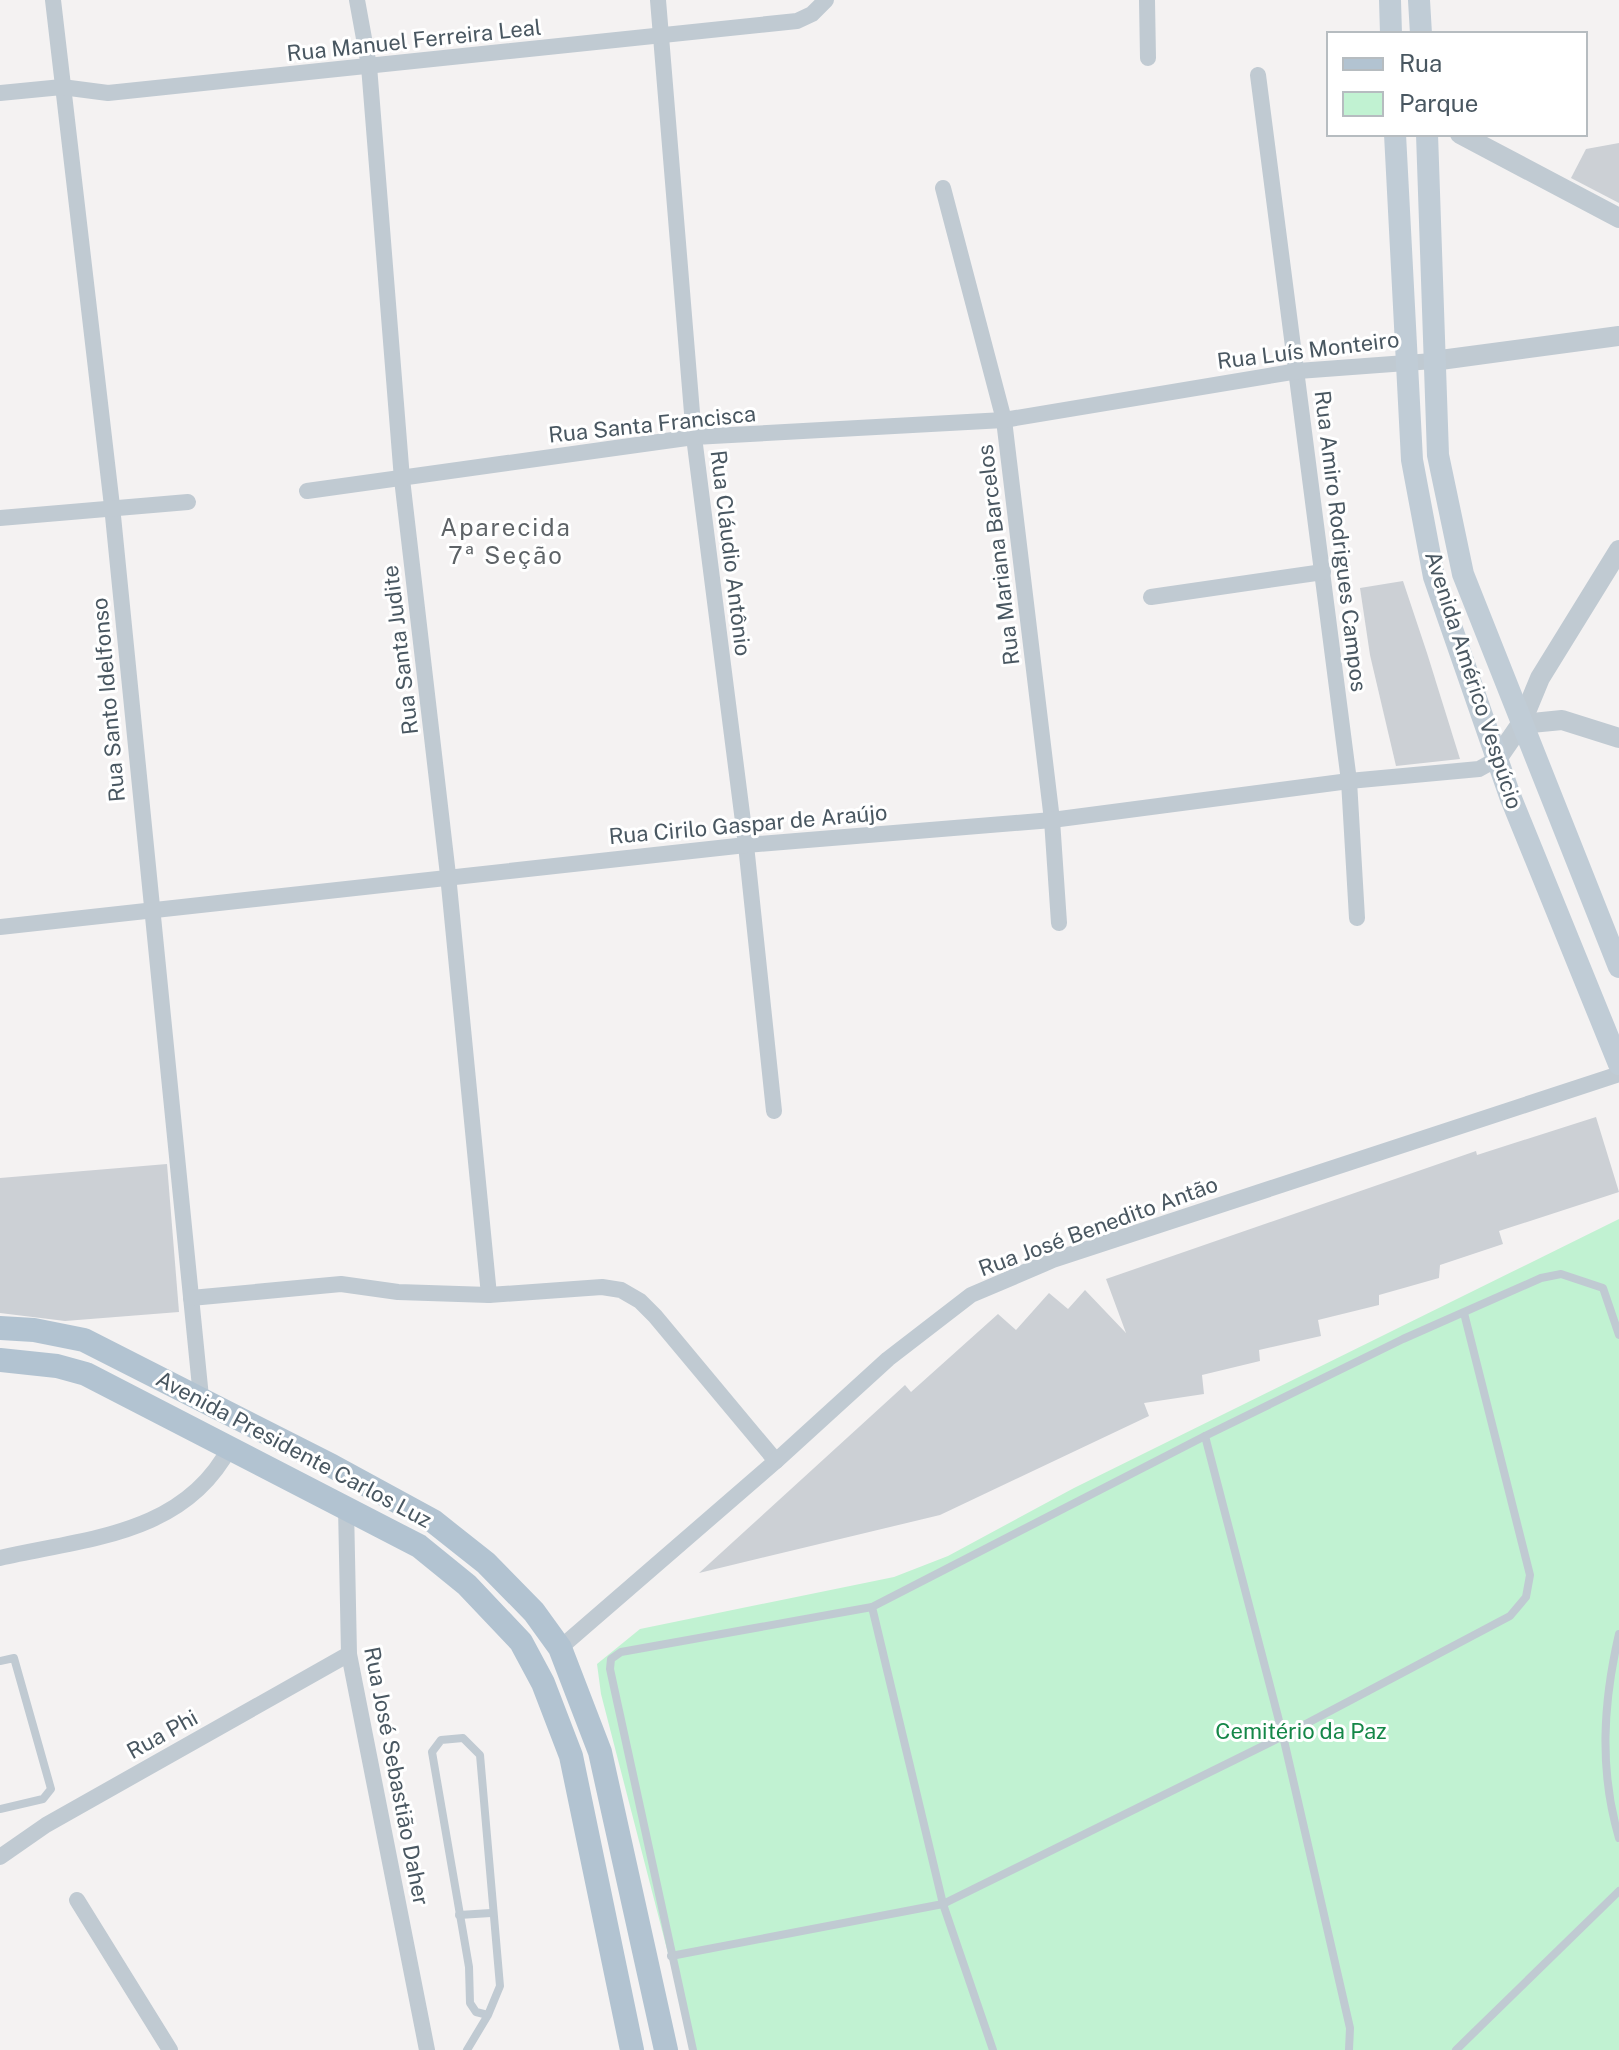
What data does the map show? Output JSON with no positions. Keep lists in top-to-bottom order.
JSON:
{
  "streets": {
    "main road": ["Avenida Américo Vespúcio", "Avenida Presidente Carlos Luz"],
    "street": [
      "Rua Manuel Ferreira Leal",
      "Rua Luís Monteiro",
      "Rua Santa Francisca",
      "Rua Amiro Rodrigues Campos",
      "Rua Cláudio Antônio",
      "Rua Mariana Barcelos",
      "Rua Santa Judite",
      "Rua Santo Idelfonso",
      "Rua Cirilo Gaspar de Araújo",
      "Rua José Benedito Antão",
      "Rua Phi",
      "Rua José Sebastião Daher"
    ]
  },
  "crossings": [
    ["Rua Manuel Ferreira Leal", "Rua Cláudio Antônio"],
    ["Rua Manuel Ferreira Leal", "Rua Santa Judite"],
    ["Rua Manuel Ferreira Leal", "Rua Santo Idelfonso"],
    ["Rua Luís Monteiro", "Rua Santa Francisca"],
    ["Rua Luís Monteiro", "Rua Amiro Rodrigues Campos"],
    ["Rua Luís Monteiro", "Rua Mariana Barcelos"],
    ["Rua Luís Monteiro", "Avenida Américo Vespúcio"],
    ["Rua Santa Francisca", "Rua Cláudio Antônio"],
    ["Rua Santa Francisca", "Rua Mariana Barcelos"],
    ["Rua Santa Francisca", "Rua Santa Judite"],
    ["Rua Amiro Rodrigues Campos", "Rua Cirilo Gaspar de Araújo"],
    ["Rua Cláudio Antônio", "Rua Cirilo Gaspar de Araújo"],
    ["Rua Mariana Barcelos", "Rua Cirilo Gaspar de Araújo"],
    ["Rua Santa Judite", "Rua Cirilo Gaspar de Araújo"],
    ["Avenida Américo Vespúcio", "Rua Cirilo Gaspar de Araújo"],
    ["Rua Santo Idelfonso", "Rua Cirilo Gaspar de Araújo"],
    ["Rua Santo Idelfonso", "Avenida Presidente Carlos Luz"],
    ["Rua José Benedito Antão", "Avenida Presidente Carlos Luz"],
    ["Avenida Presidente Carlos Luz", "Rua José Sebastião Daher"],
    ["Rua Phi", "Rua José Sebastião Daher"]
  ],
  "districts": ["Aparecida 7ª Seção"],
  "parks": ["Cemitério da Paz"],
  "legend": ["Rua", "Parque"]
}
